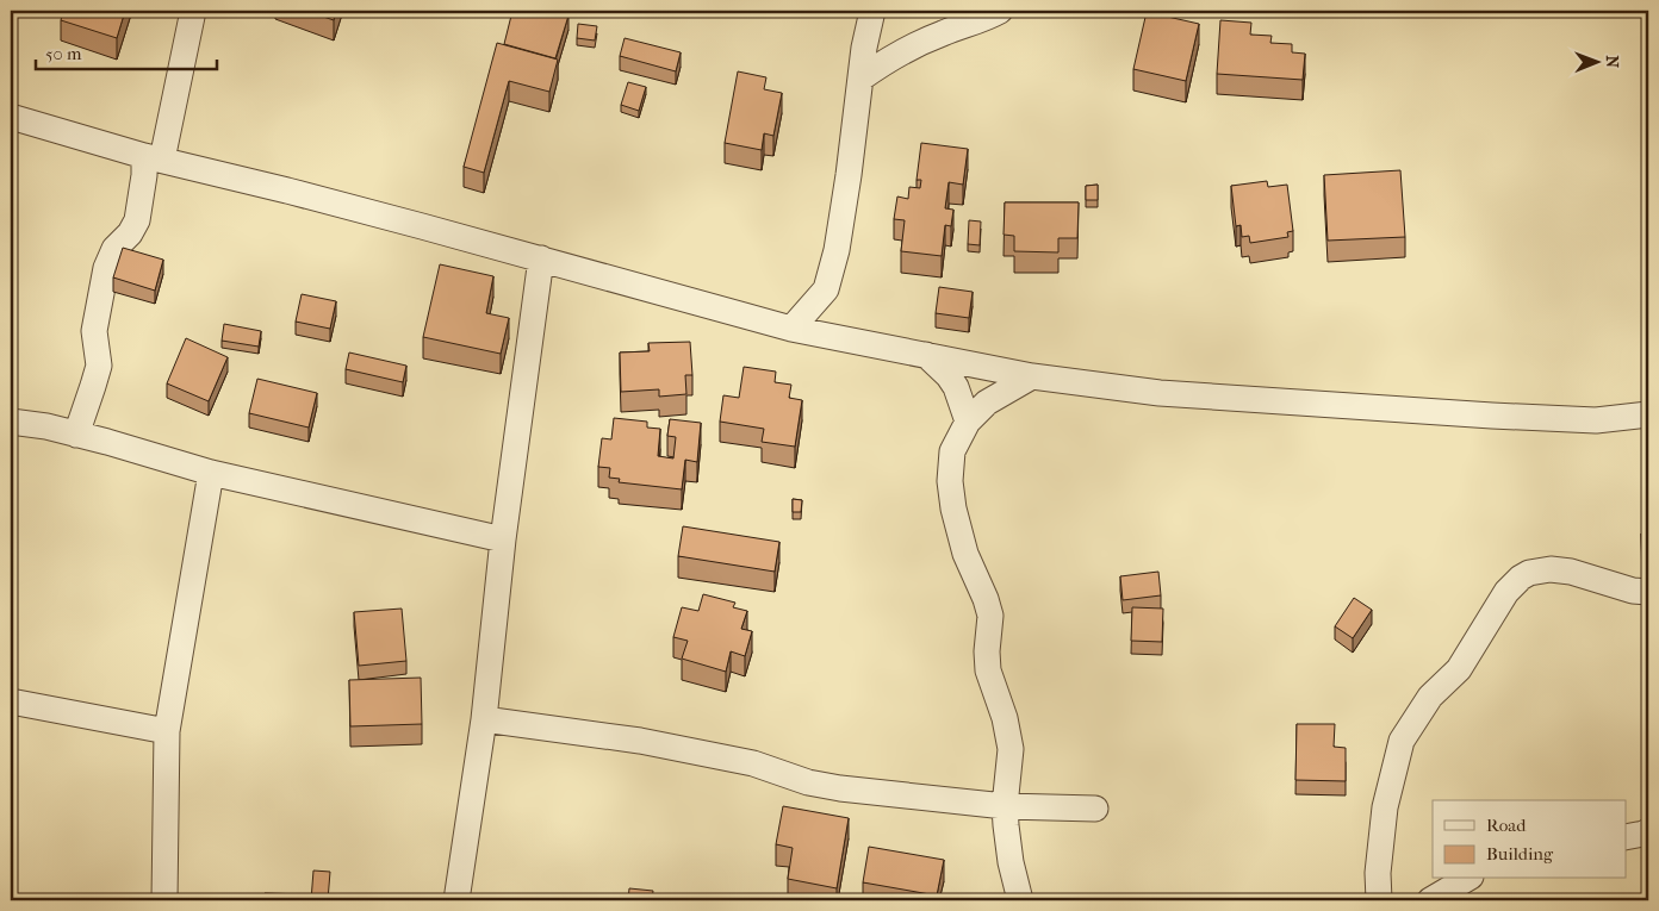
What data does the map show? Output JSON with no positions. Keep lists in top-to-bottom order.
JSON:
{
  "legend": ["Road", "Building"],
  "scale_bar": "50 m",
  "north": "right"
}
